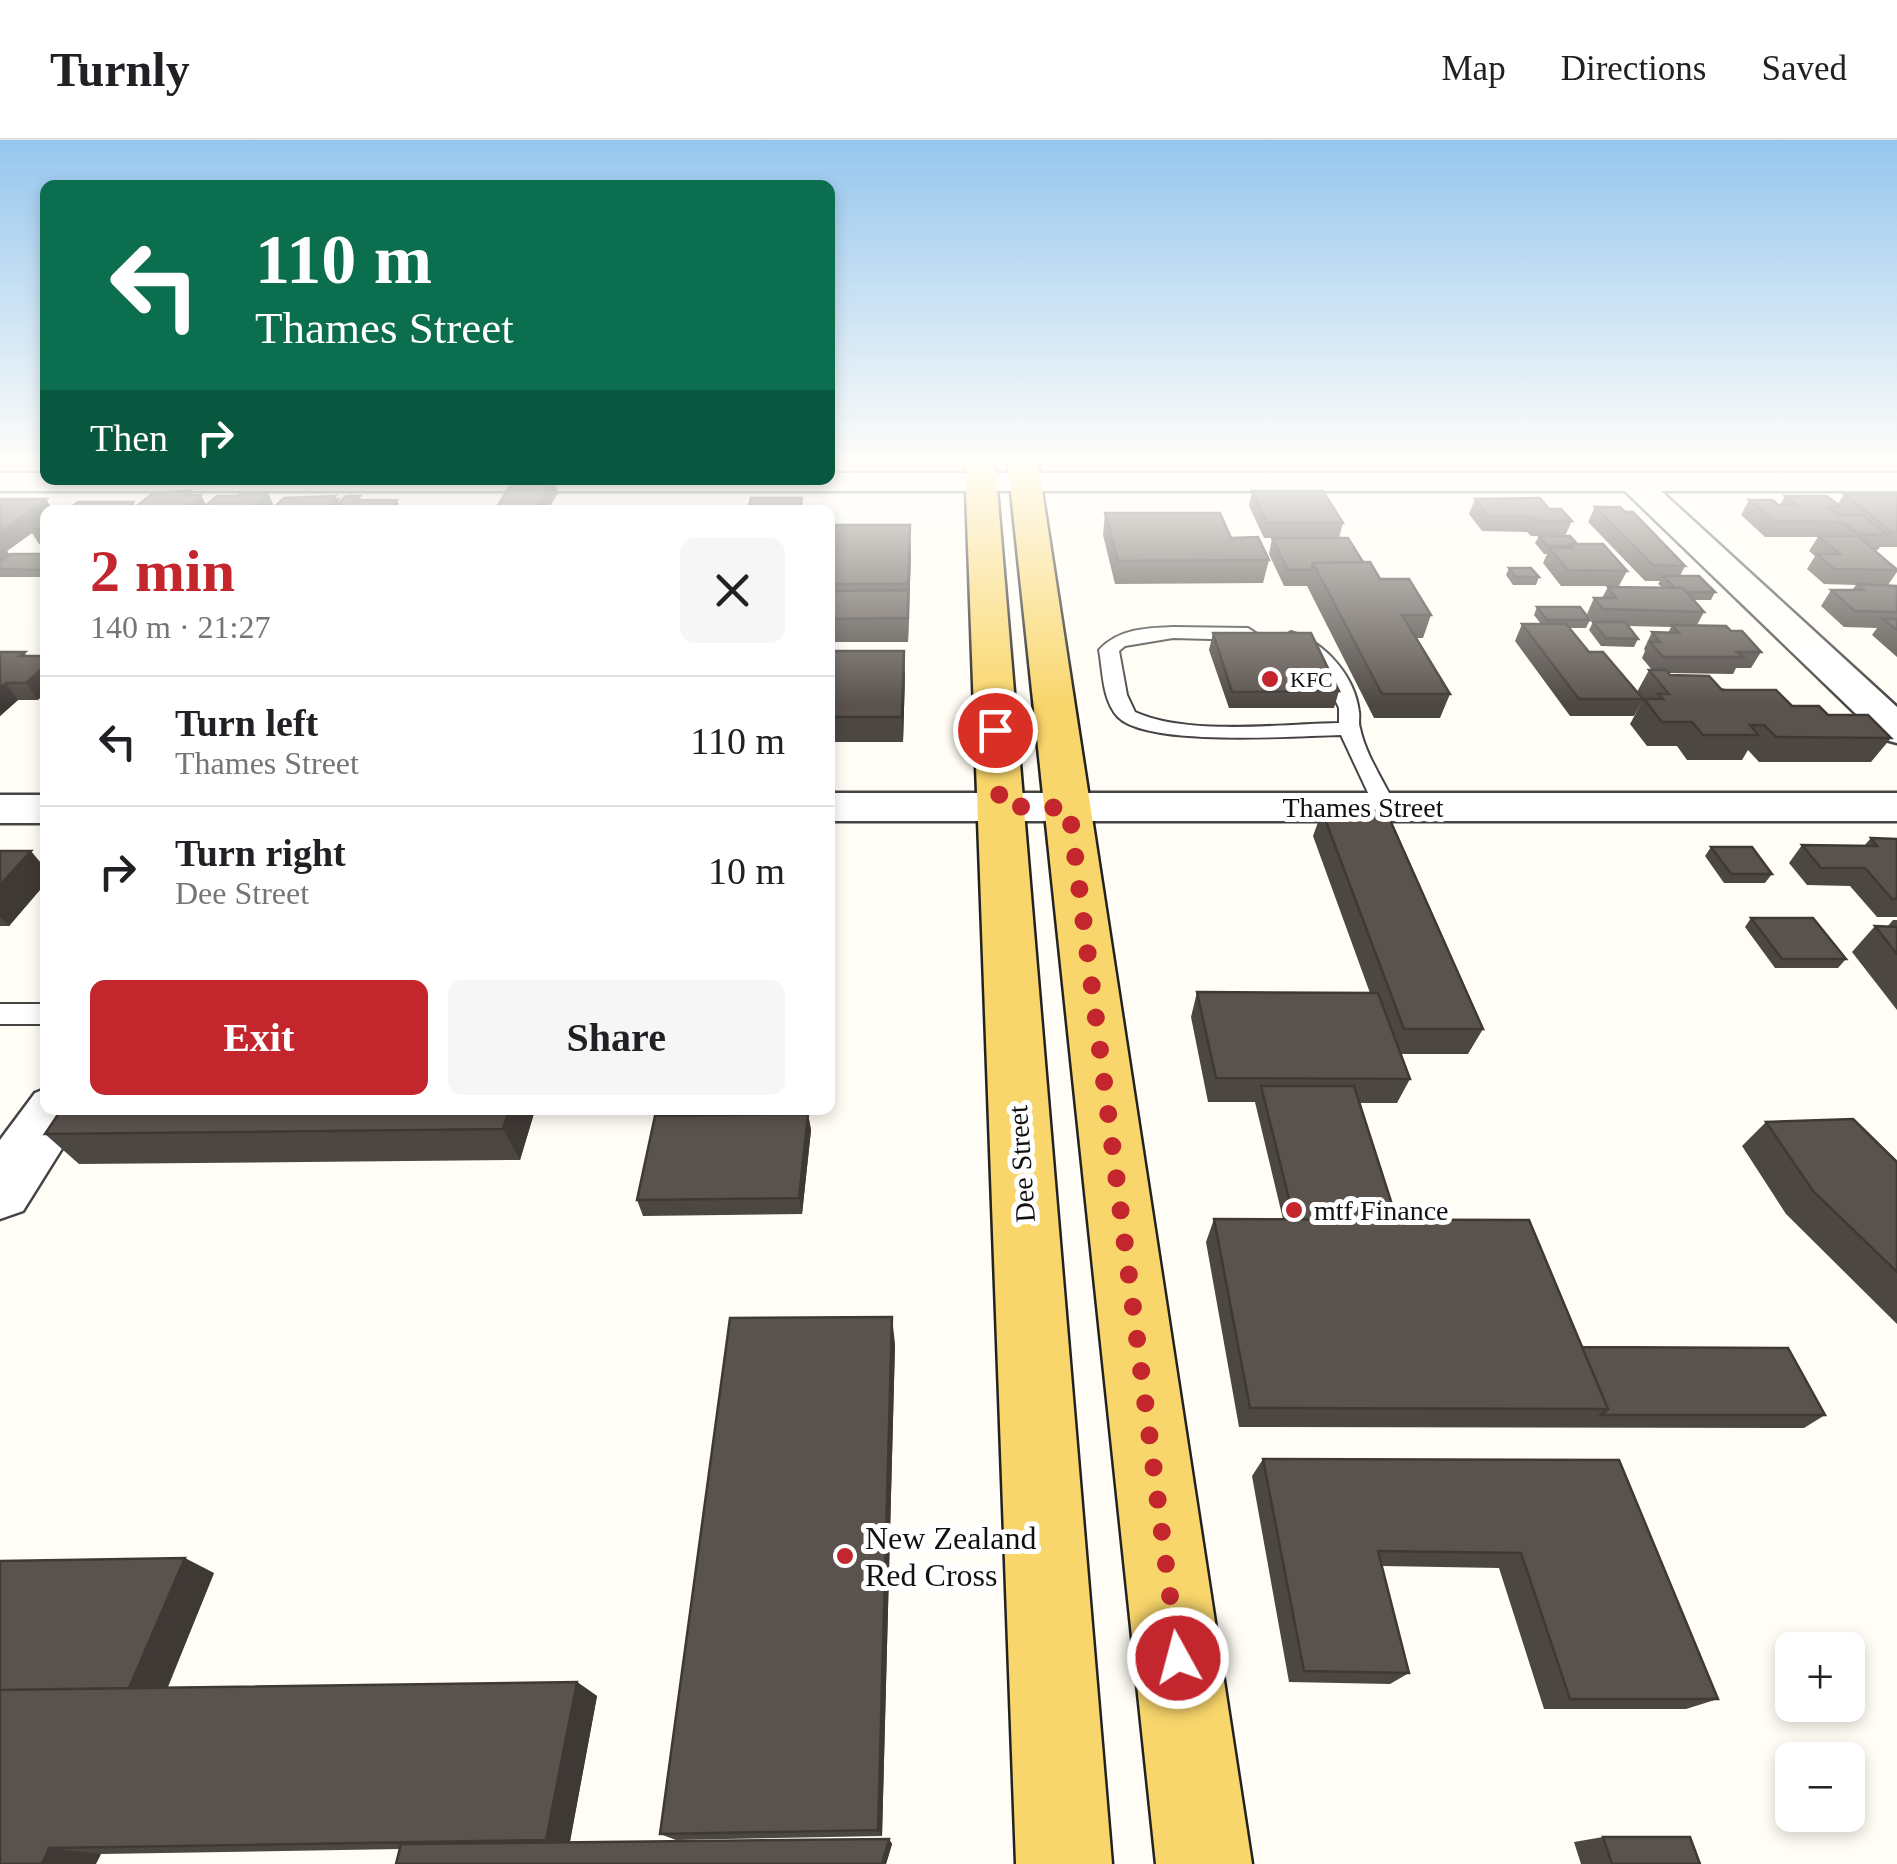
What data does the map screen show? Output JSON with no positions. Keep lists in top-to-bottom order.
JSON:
{
  "streets": {
    "main road": ["Dee Street"],
    "street": ["Thames Street"]
  },
  "crossings": [
    ["Thames Street", "Dee Street"]
  ],
  "places": ["KFC", "mtf Finance", "New Zealand Red Cross"],
  "page": {
    "header": "Turnly",
    "nav": ["Map", "Directions", "Saved"],
    "turn": ["110 m", "Thames Street"],
    "then": "Then",
    "heading": ["2 min", "140 m · 21:27"],
    "list": [
      {
        "name": "Turn left",
        "note": "Thames Street",
        "value": "110 m"
      },
      {
        "name": "Turn right",
        "note": "Dee Street",
        "value": "10 m"
      }
    ],
    "buttons": ["Exit", "Share"],
    "map_buttons": ["+", "−"]
  }
}
